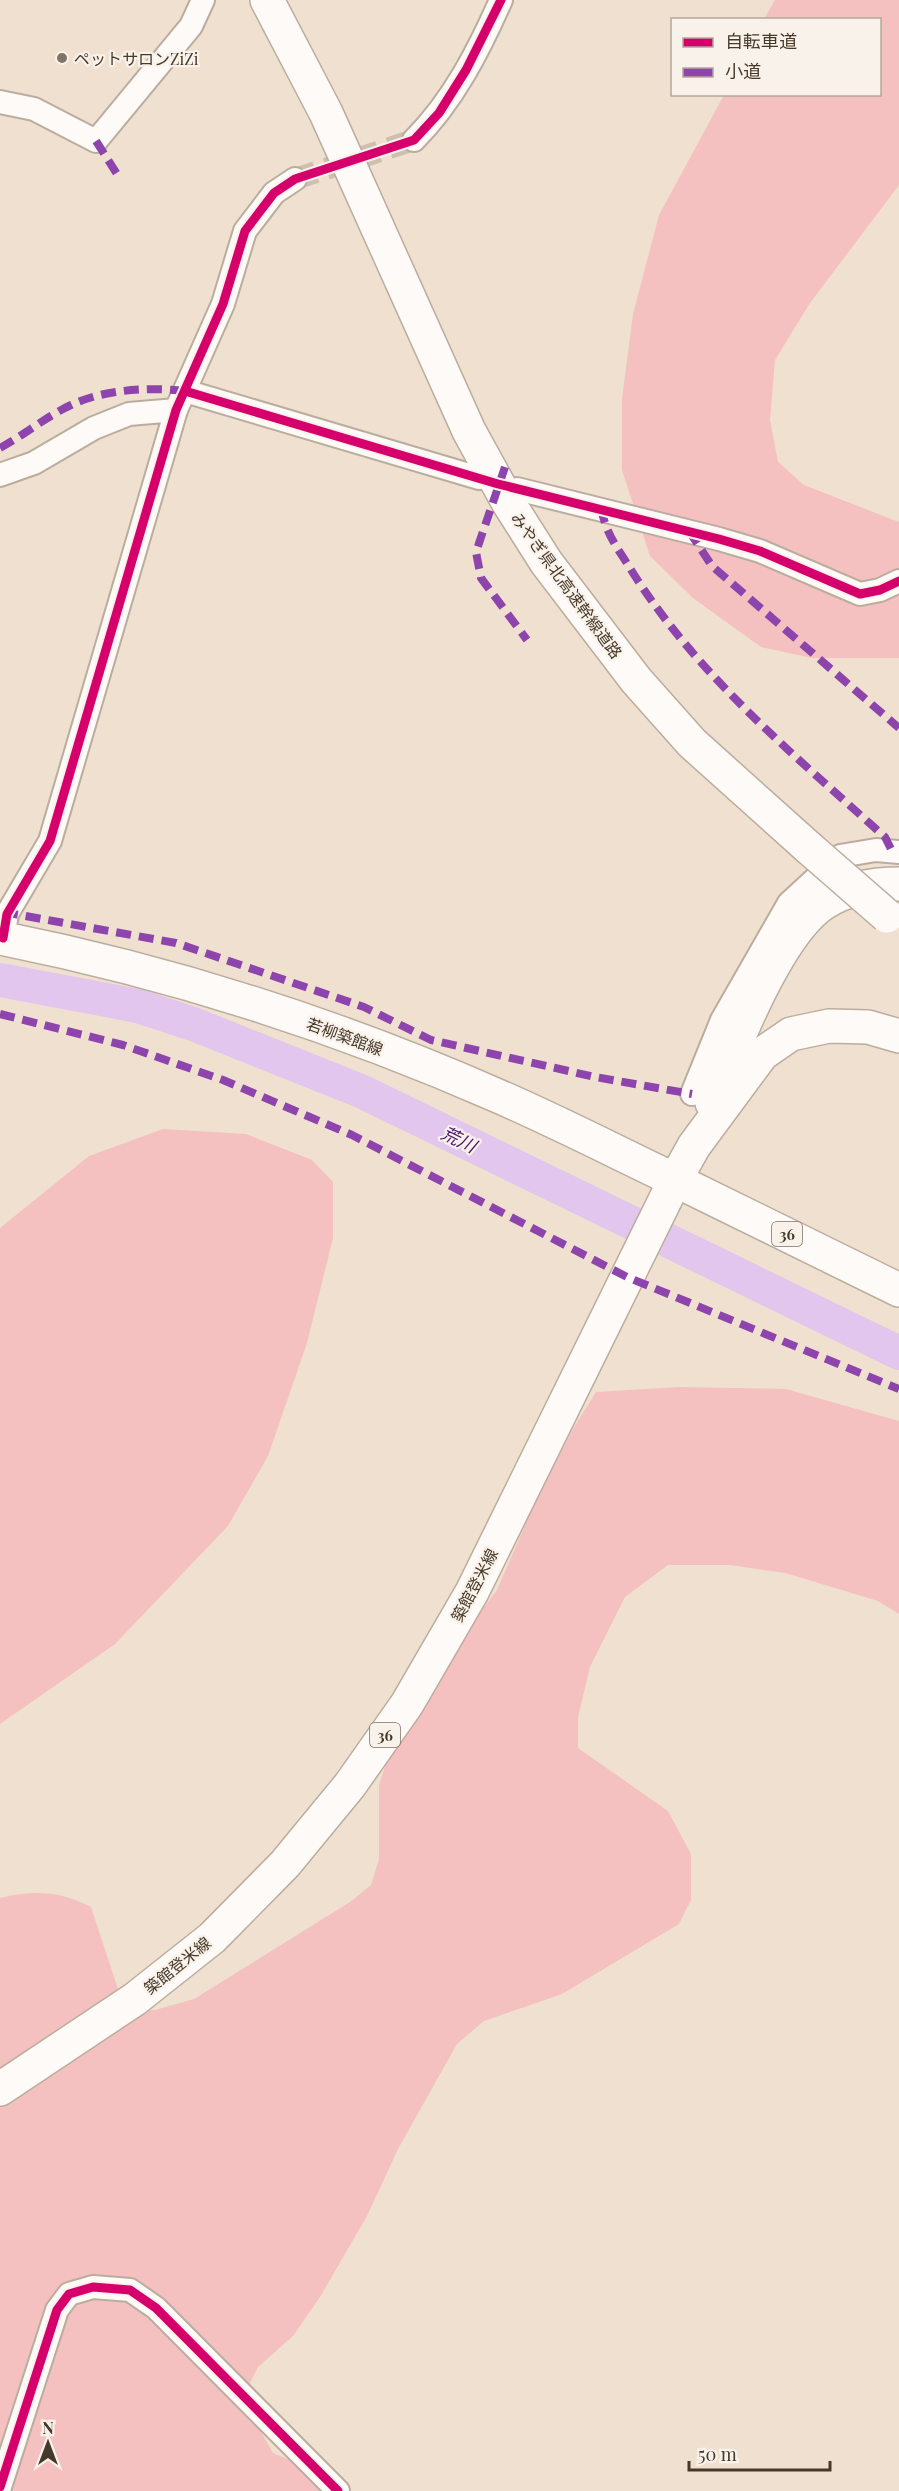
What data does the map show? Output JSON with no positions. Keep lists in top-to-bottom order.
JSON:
{
  "streets": {
    "main road": [
      "みやぎ県北高速幹線道路",
      "若柳築館線",
      "36",
      "築館登米線"
    ]
  },
  "crossings": [
    ["若柳築館線", "36"],
    ["若柳築館線", "築館登米線"],
    ["36", "築館登米線"]
  ],
  "water": ["荒川"],
  "places": ["ペットサロンZiZi"],
  "legend": ["自転車道", "小道"],
  "scale_bar": "50 m",
  "north": "top"
}
